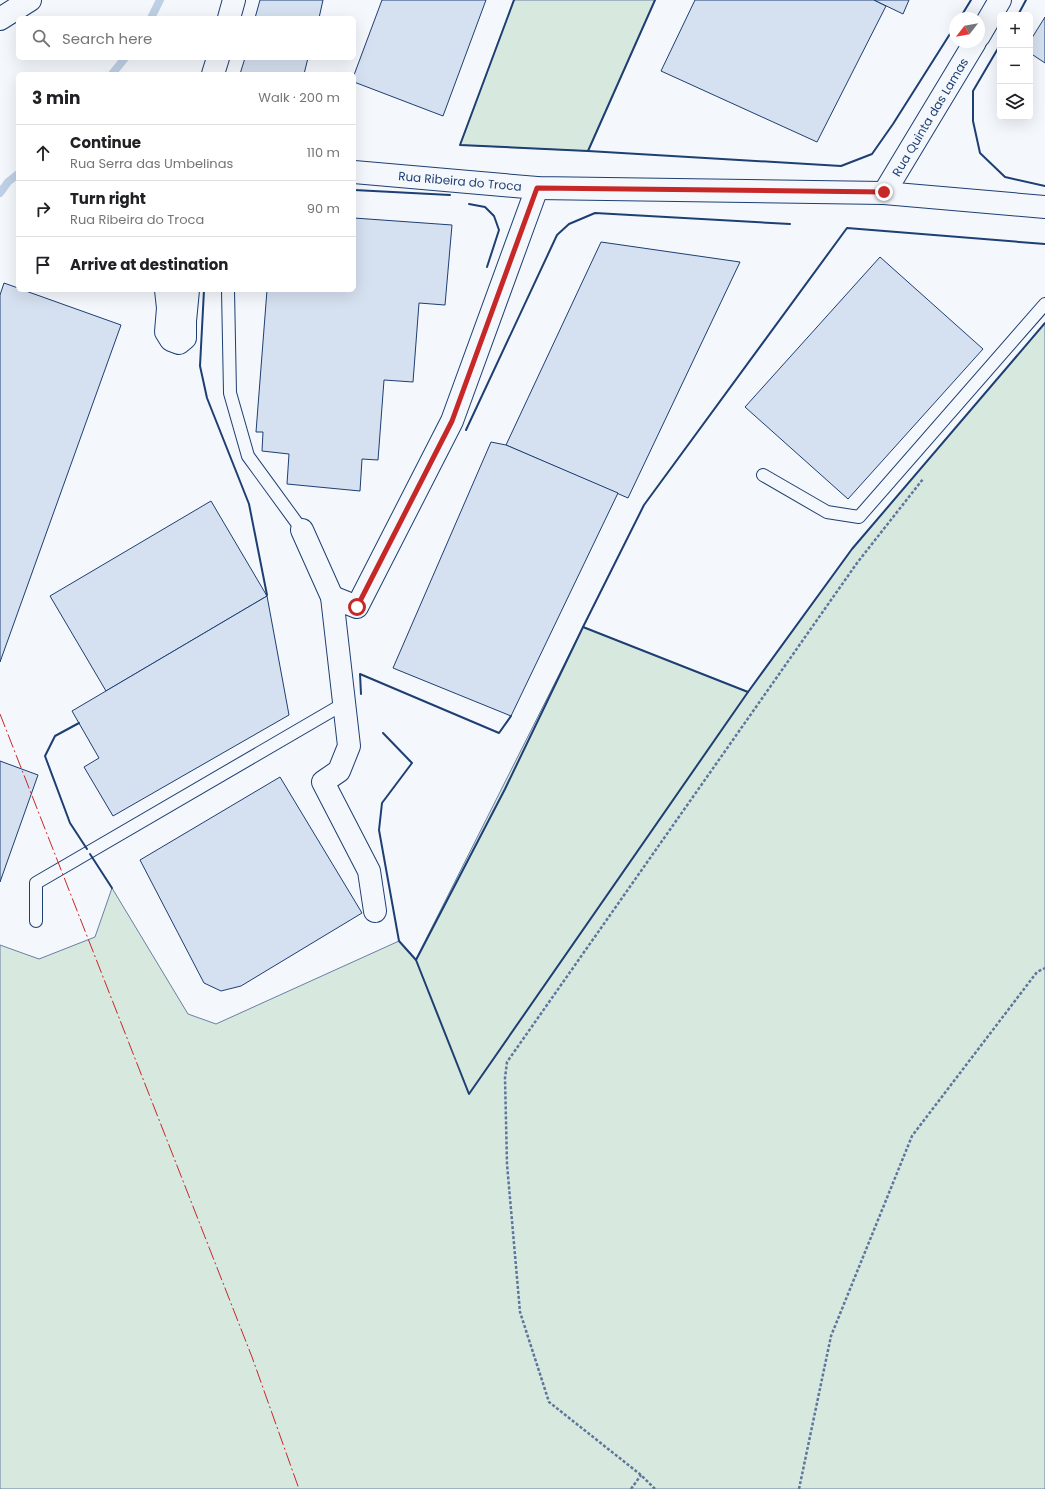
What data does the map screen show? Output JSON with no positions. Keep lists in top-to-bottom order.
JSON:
{
  "streets": {
    "street": ["Rua Quinta das Lamas", "Rua Ribeira do Troca"]
  },
  "crossings": [
    ["Rua Quinta das Lamas", "Rua Ribeira do Troca"]
  ],
  "north": "bottom left",
  "page": {
    "map_buttons": ["+", "−"],
    "search": "Search here",
    "heading": ["3 min", "Walk · 200 m"],
    "list": [
      ["Continue", "Rua Serra das Umbelinas", "110 m"],
      ["Turn right", "Rua Ribeira do Troca", "90 m"],
      "Arrive at destination"
    ]
  }
}
